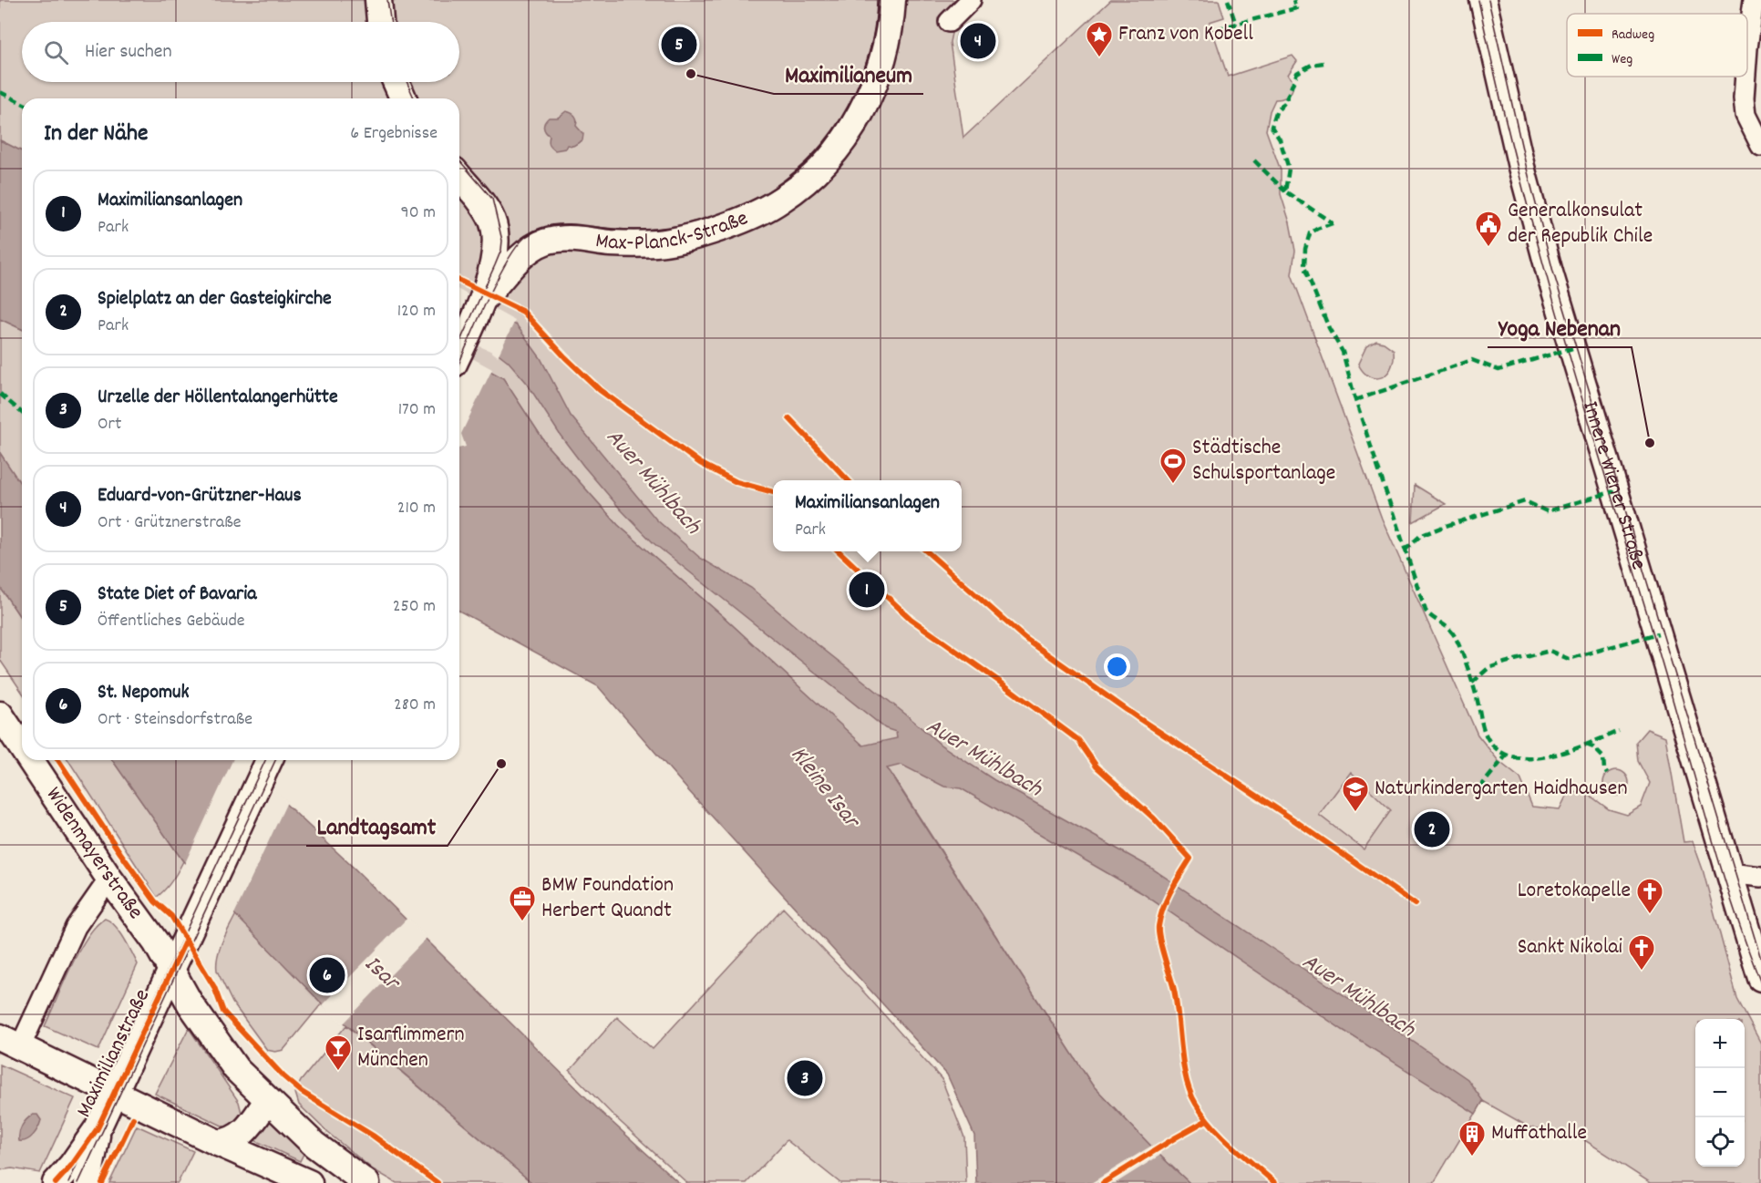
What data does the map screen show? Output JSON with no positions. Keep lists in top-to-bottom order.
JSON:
{
  "streets": {
    "main road": [
      "Max-Planck-Straße",
      "Innere Wiener Straße",
      "Widenmayerstraße",
      "Maximilianstraße"
    ]
  },
  "crossings": [
    ["Widenmayerstraße", "Maximilianstraße"]
  ],
  "water": ["Auer Mühlbach", "Kleine Isar", "Isar"],
  "places": {
    "place": ["Franz von Kobell"],
    "other": ["Maximilianeum", "Yoga Nebenan", "Landtagsamt"],
    "public building": ["Generalkonsulat der Republik Chile"],
    "sports": ["Städtische Schulsportanlage"],
    "school or university": ["Naturkindergarten Haidhausen"],
    "church": ["Loretokapelle", "Sankt Nikolai"],
    "office": ["BMW Foundation Herbert Quandt"],
    "bar": ["Isarflimmern München"],
    "building": ["Muffathalle"]
  },
  "legend": ["Radweg", "Weg"],
  "page": {
    "pins": [
      "4",
      "5",
      "1",
      "2",
      "6",
      "3"
    ],
    "search": "Hier suchen",
    "heading": ["In der Nähe", "6 Ergebnisse"],
    "list": [
      {
        "mark": "1",
        "name": "Maximiliansanlagen",
        "note": "Park",
        "value": "90 m"
      },
      {
        "mark": "2",
        "name": "Spielplatz an der Gasteigkirche",
        "note": "Park",
        "value": "120 m"
      },
      {
        "mark": "3",
        "name": "Urzelle der Höllentalangerhütte",
        "note": "Ort",
        "value": "170 m"
      },
      {
        "mark": "4",
        "name": "Eduard-von-Grützner-Haus",
        "note": "Ort · Grütznerstraße",
        "value": "210 m"
      },
      {
        "mark": "5",
        "name": "State Diet of Bavaria",
        "note": "Öffentliches Gebäude",
        "value": "250 m"
      },
      {
        "mark": "6",
        "name": "St. Nepomuk",
        "note": "Ort · Steinsdorfstraße",
        "value": "280 m"
      }
    ],
    "popup": ["Maximiliansanlagen", "Park"],
    "map_buttons": ["+", "−"]
  }
}
